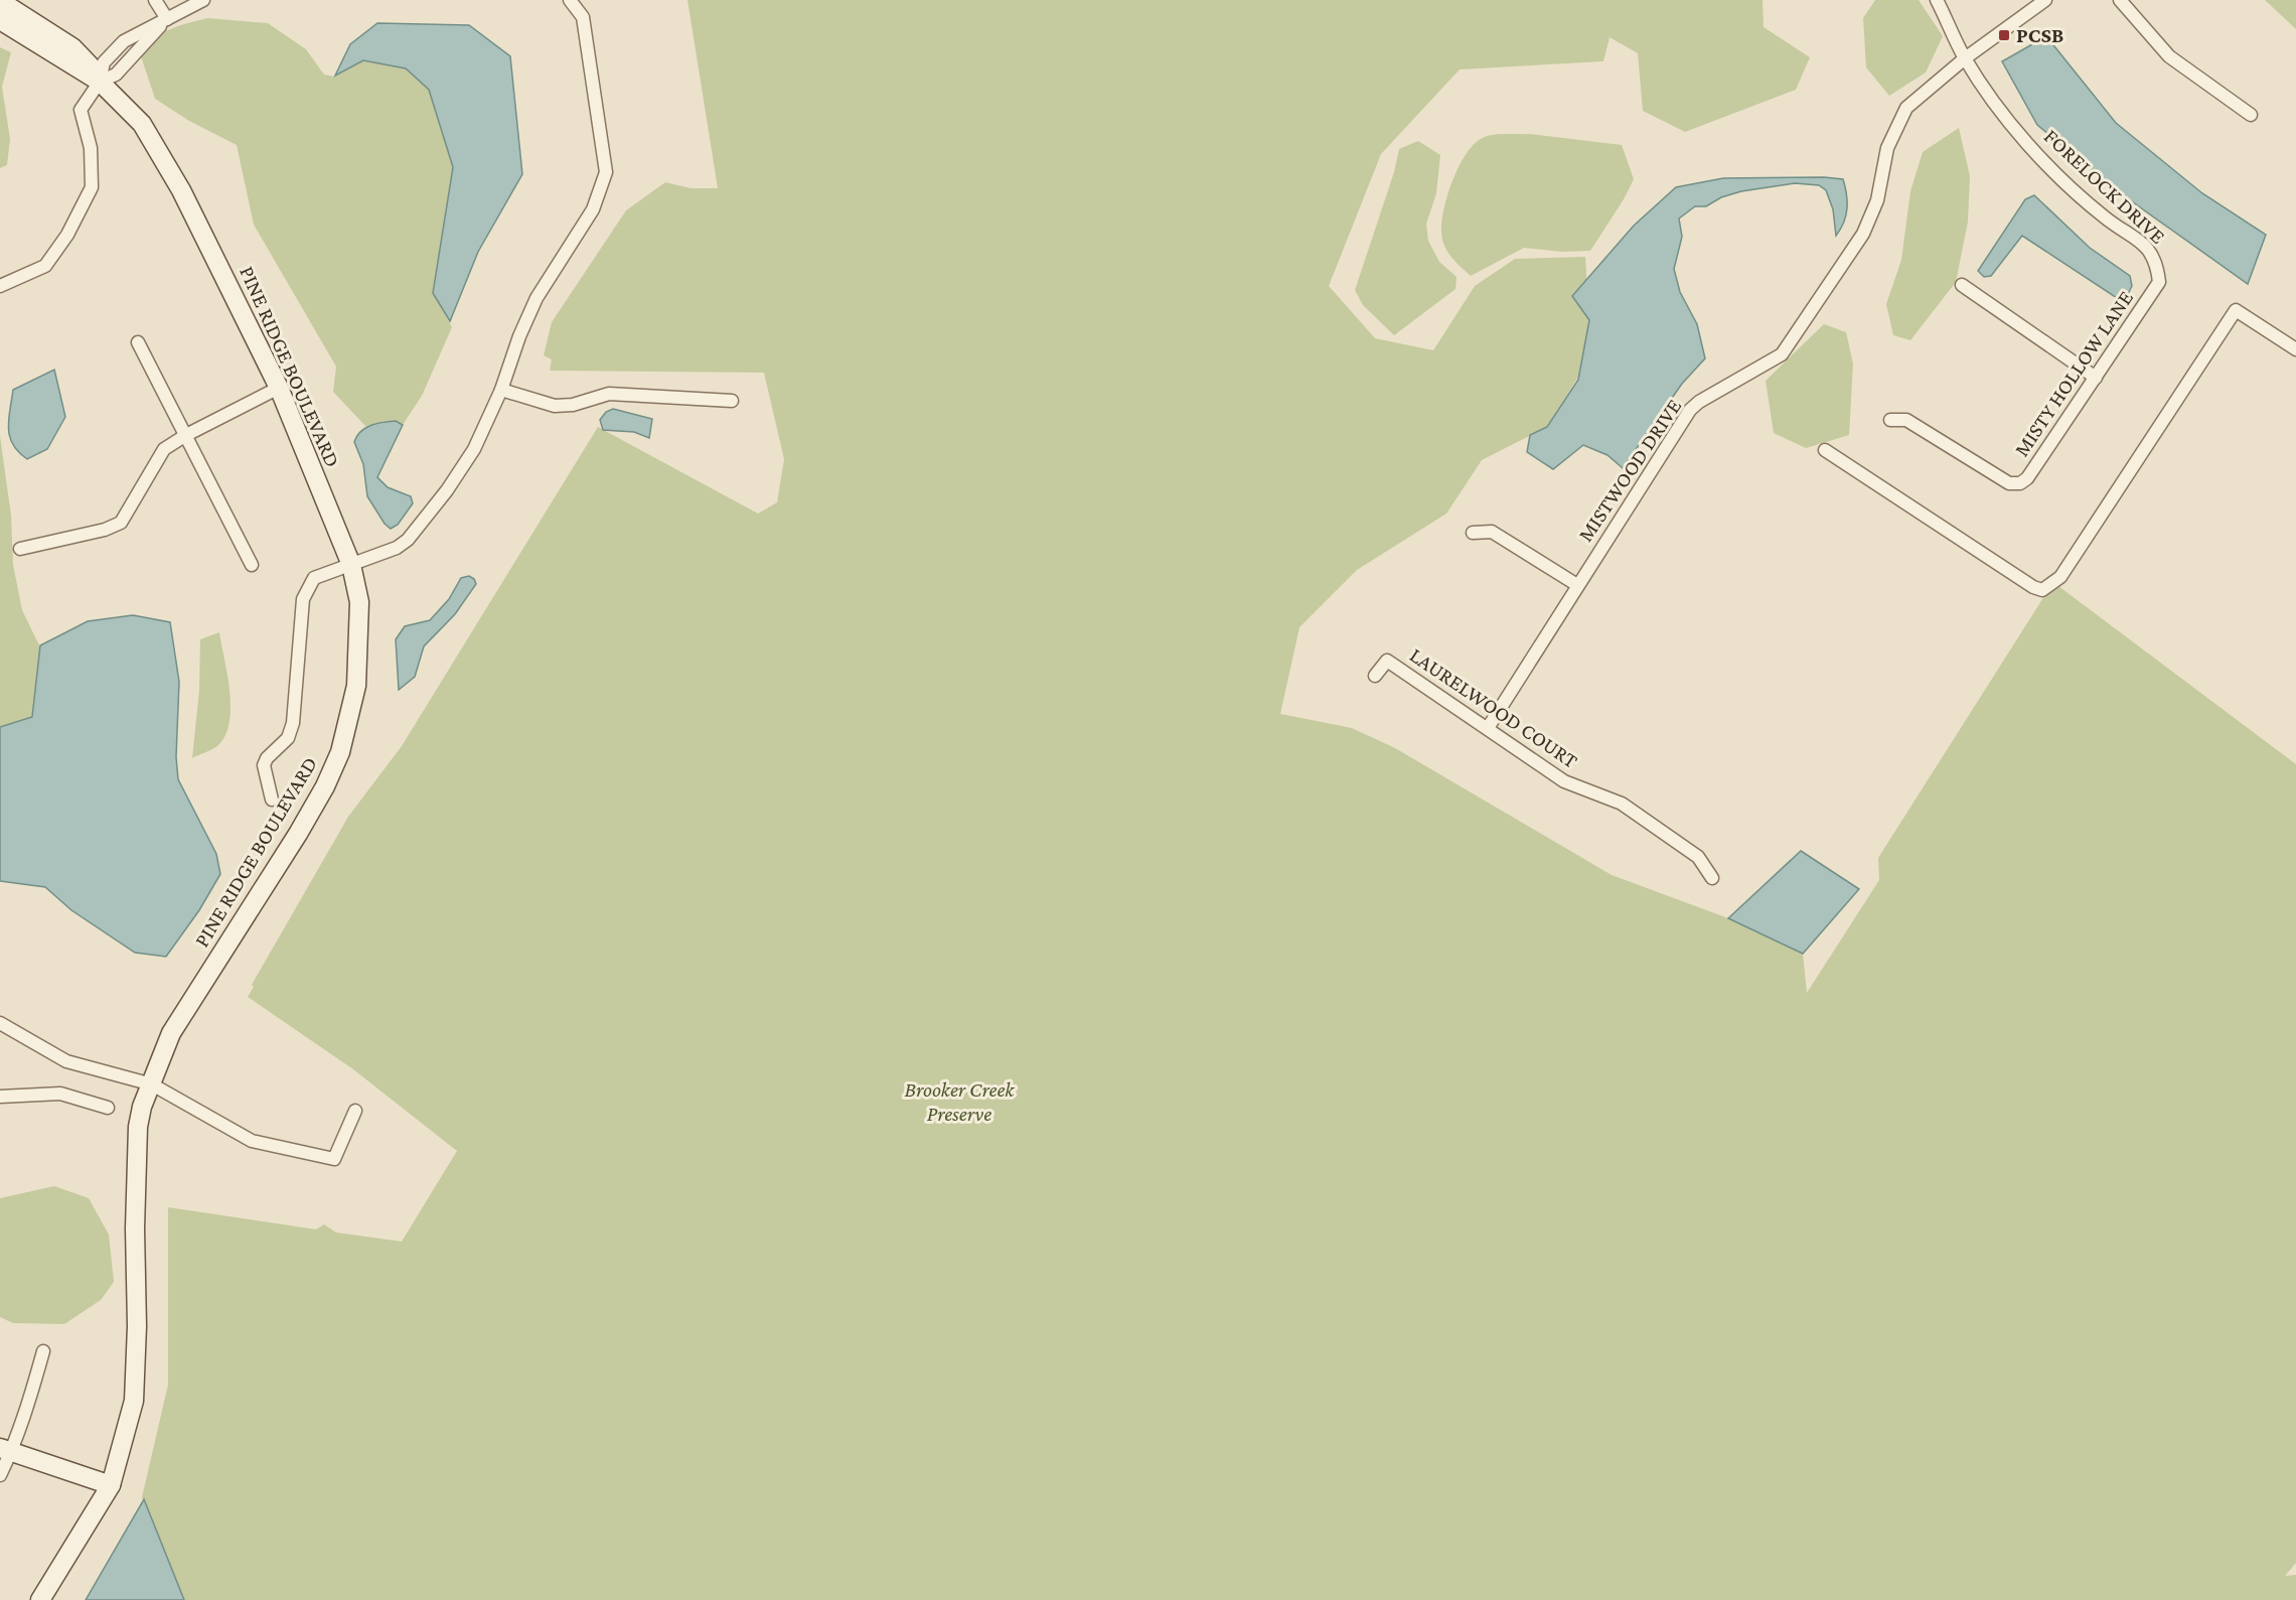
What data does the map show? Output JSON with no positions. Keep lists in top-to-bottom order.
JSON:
{
  "streets": {
    "street": [
      "FORELOCK DRIVE",
      "PINE RIDGE BOULEVARD",
      "MISTY HOLLOW LANE",
      "MISTWOOD DRIVE",
      "LAURELWOOD COURT"
    ]
  },
  "crossings": [
    ["FORELOCK DRIVE", "MISTY HOLLOW LANE"],
    ["FORELOCK DRIVE", "MISTWOOD DRIVE"],
    ["MISTWOOD DRIVE", "LAURELWOOD COURT"]
  ],
  "parks": ["Brooker Creek Preserve"],
  "places": {
    "transit": ["PCSB"]
  }
}
